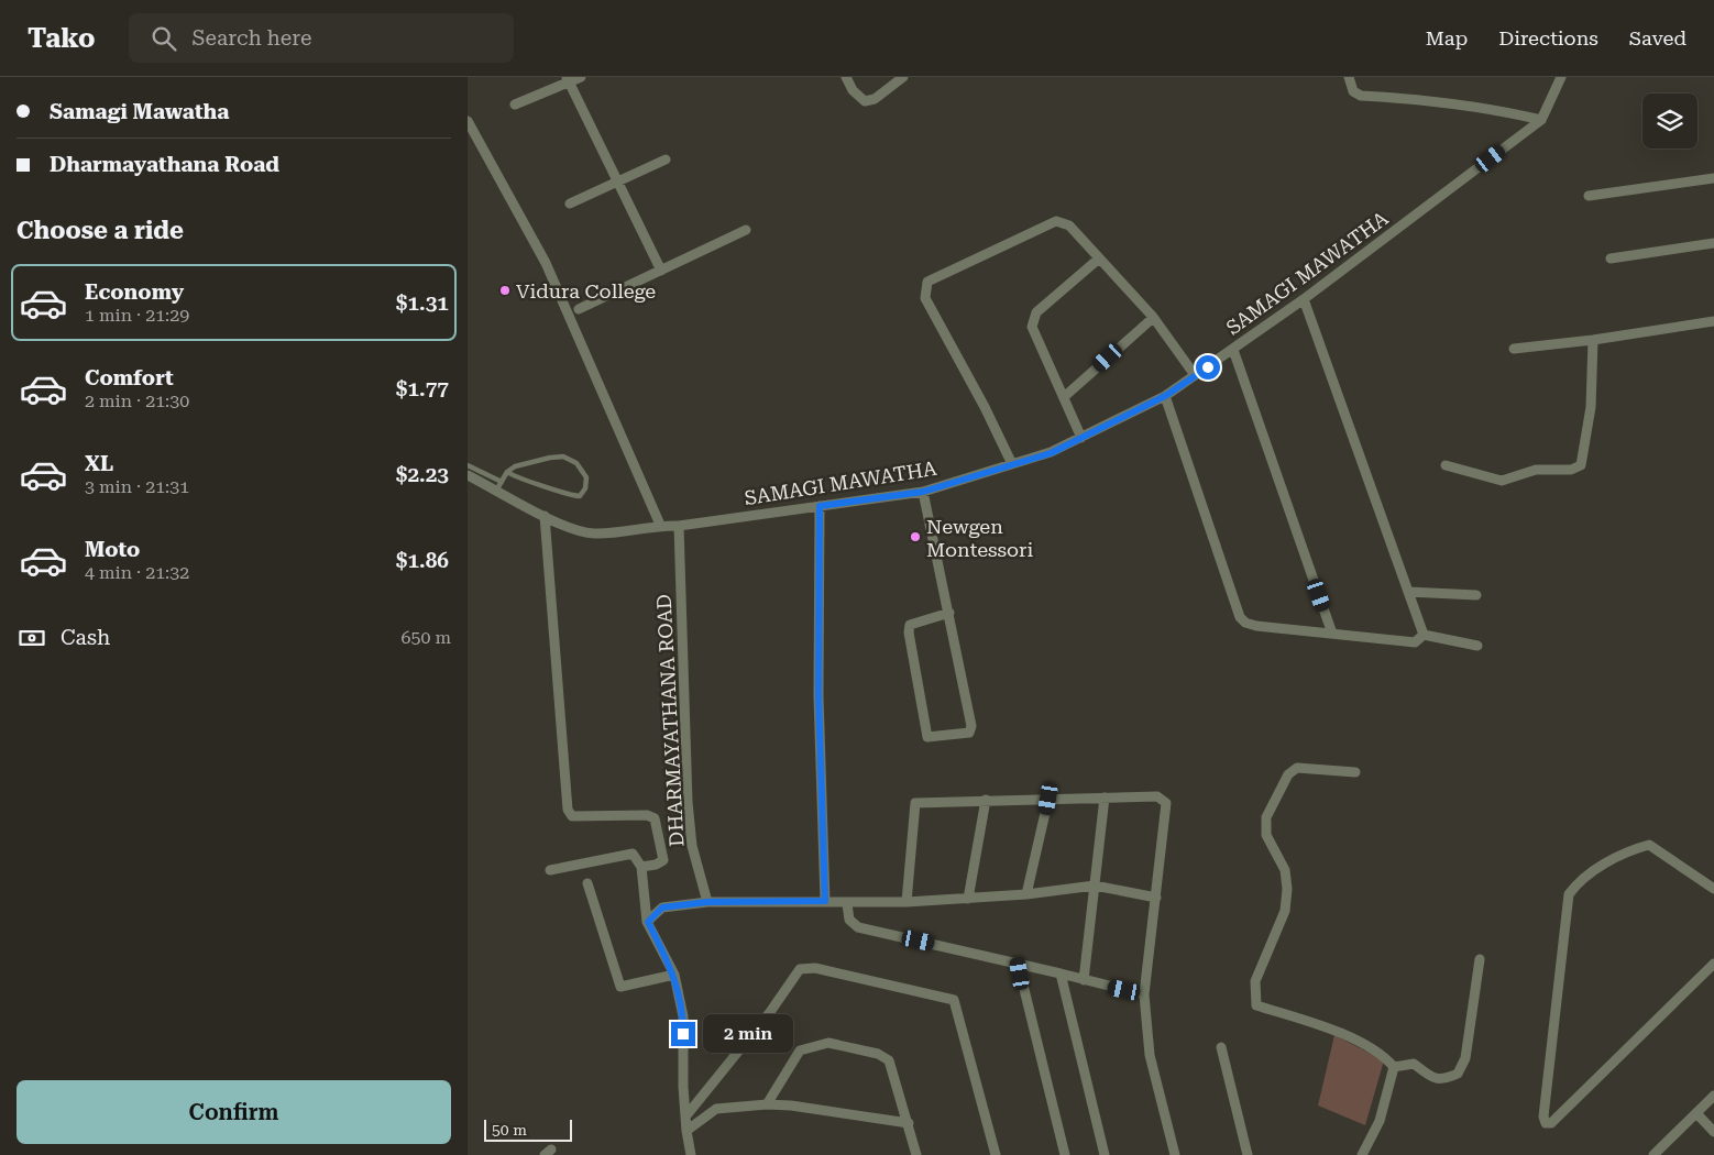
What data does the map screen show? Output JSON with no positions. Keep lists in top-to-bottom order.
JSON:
{
  "streets": {
    "street": ["SAMAGI MAWATHA", "DHARMAYATHANA ROAD"]
  },
  "crossings": [
    ["SAMAGI MAWATHA", "DHARMAYATHANA ROAD"]
  ],
  "places": ["Vidura College", "Newgen Montessori"],
  "scale_bar": "50 m",
  "page": {
    "header": "Tako",
    "search": "Search here",
    "nav": ["Map", "Directions", "Saved"],
    "banner": ["Samagi Mawatha", "Dharmayathana Road"],
    "heading": "Choose a ride",
    "list": [
      {
        "name": "Economy",
        "note": "1 min · 21:29",
        "value": "$1.31"
      },
      {
        "name": "Comfort",
        "note": "2 min · 21:30",
        "value": "$1.77"
      },
      {
        "name": "XL",
        "note": "3 min · 21:31",
        "value": "$2.23"
      },
      {
        "name": "Moto",
        "note": "4 min · 21:32",
        "value": "$1.86"
      }
    ],
    "pay": ["Cash", "650 m"],
    "bubble": "2 min",
    "buttons": "Confirm",
    "scale": "50 m"
  }
}
